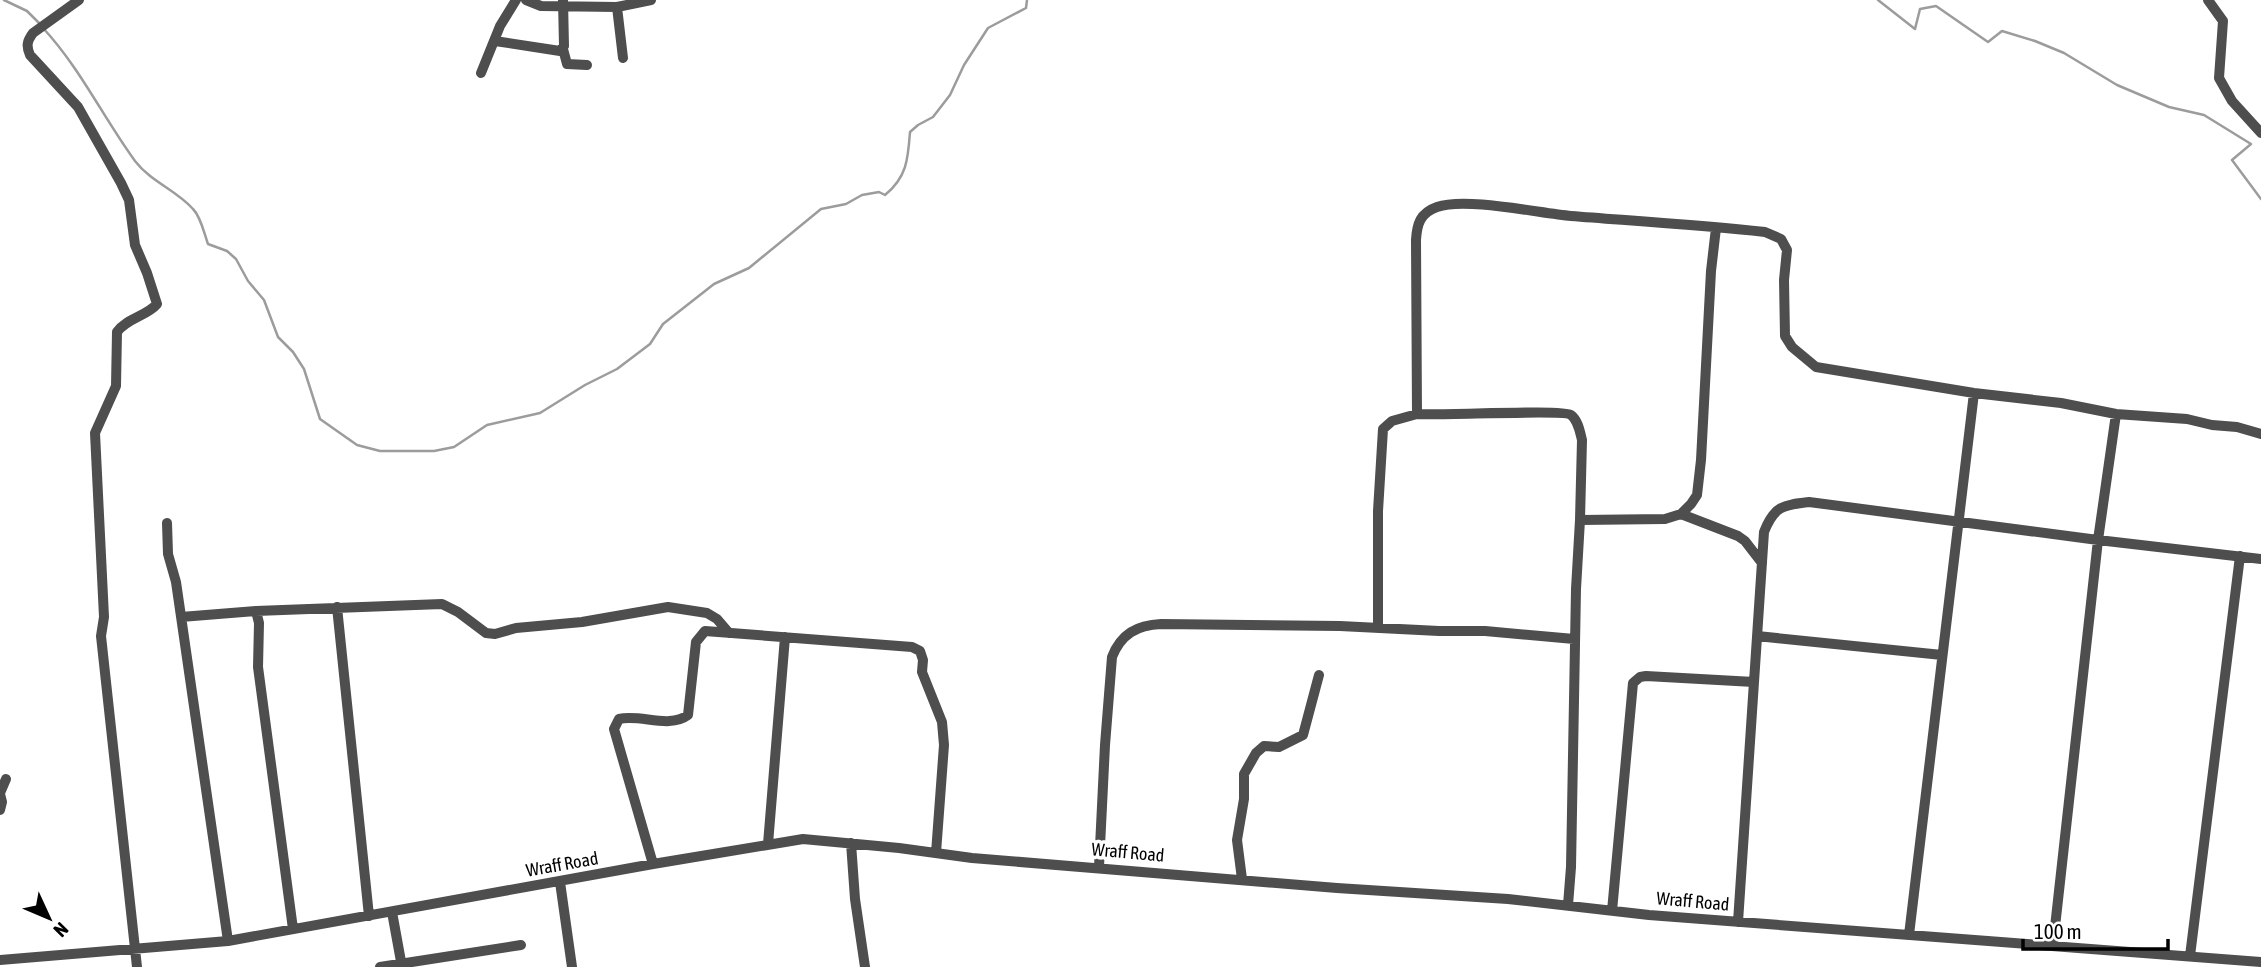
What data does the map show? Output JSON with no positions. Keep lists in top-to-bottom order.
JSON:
{
  "streets": {
    "street": ["Wraff Road"]
  },
  "scale_bar": "100 m",
  "north": "bottom right"
}
